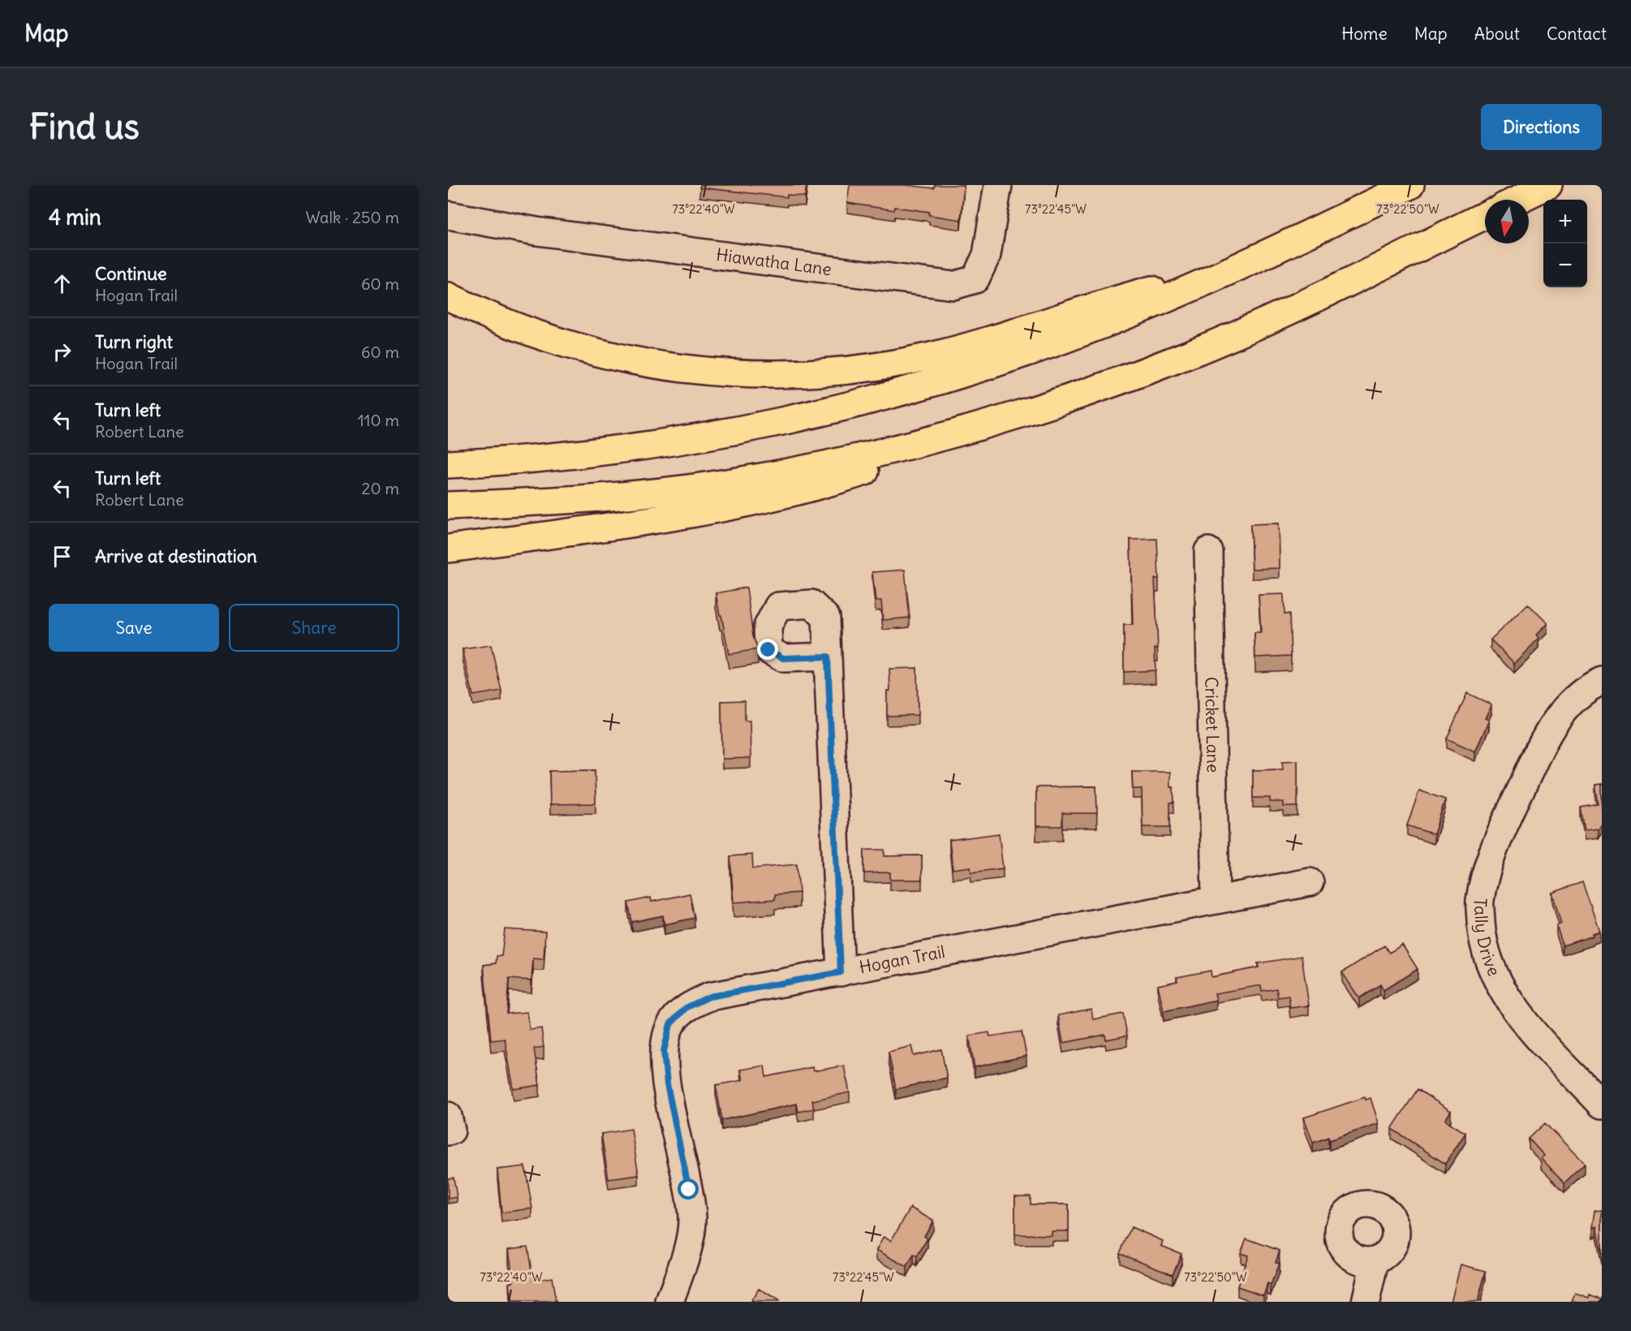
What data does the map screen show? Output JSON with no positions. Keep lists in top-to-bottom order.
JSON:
{
  "streets": {
    "street": [
      "Hiawatha Lane",
      "Cricket Lane",
      "Tally Drive",
      "Hogan Trail"
    ]
  },
  "crossings": [
    ["Cricket Lane", "Hogan Trail"]
  ],
  "north": "bottom",
  "page": {
    "header": "Map",
    "nav": [
      "Home",
      "Map",
      "About",
      "Contact"
    ],
    "buttons": [
      "Directions",
      ["Save", "Share"]
    ],
    "title": "Find us",
    "heading": ["4 min", "Walk · 250 m"],
    "map_buttons": ["+", "−"],
    "list": [
      ["Continue", "Hogan Trail", "60 m"],
      ["Turn right", "Hogan Trail", "60 m"],
      ["Turn left", "Robert Lane", "110 m"],
      ["Turn left", "Robert Lane", "20 m"],
      "Arrive at destination"
    ]
  },
  "coordinates": ["73°22'40\"W", "73°22'45\"W", "73°22'50\"W"]
}
